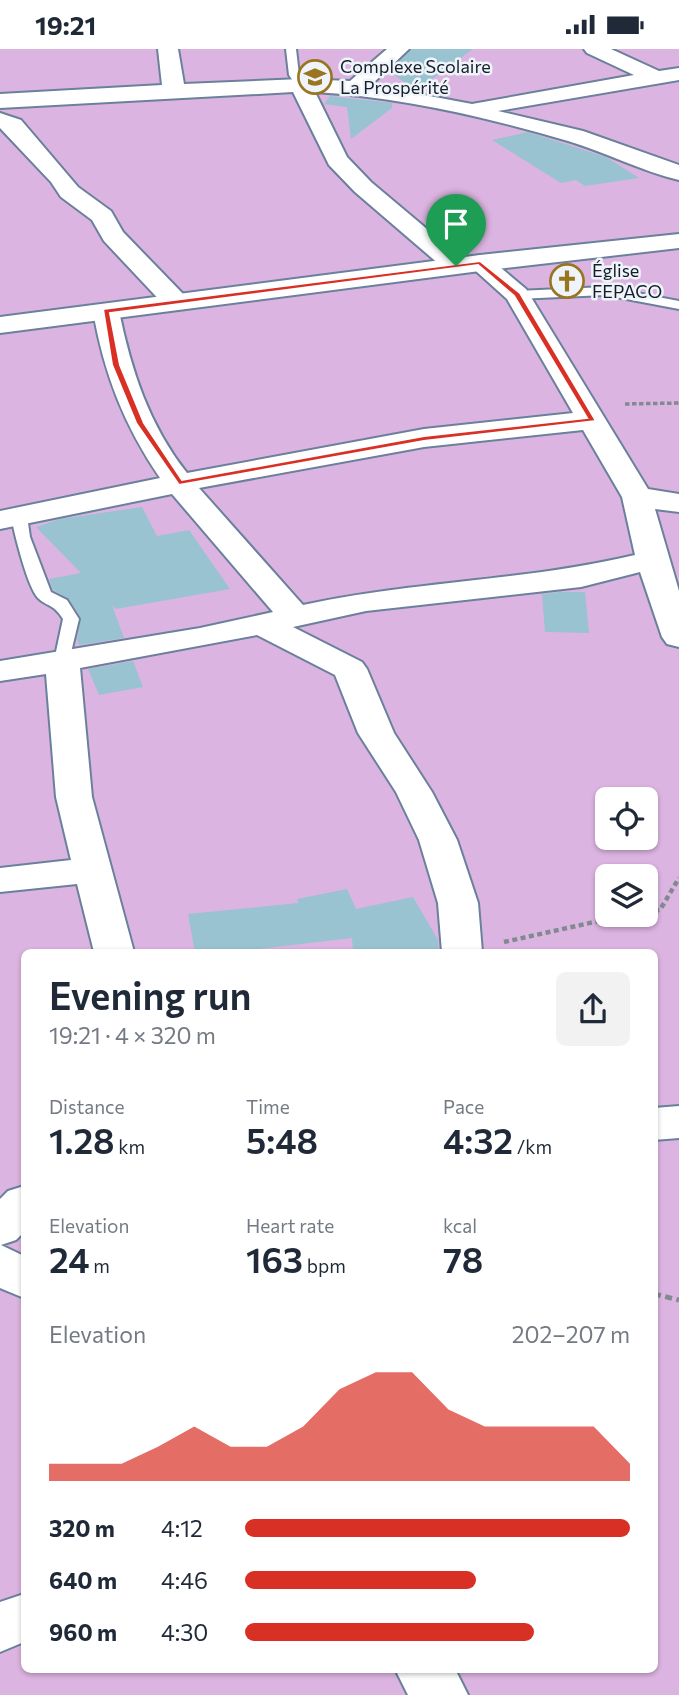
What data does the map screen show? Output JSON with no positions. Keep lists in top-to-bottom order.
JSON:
{
  "places": {
    "school or university": ["Complexe Scolaire La Prospérité"],
    "church": ["Église FEPACO"]
  },
  "page": {
    "status": "19:21",
    "heading": ["Evening run", "19:21 · 4 × 320 m"],
    "stats": [
      ["Distance", "1.28 km"],
      ["Time", "5:48"],
      ["Pace", "4:32 /km"],
      ["Elevation", "24 m"],
      ["Heart rate", "163 bpm"],
      ["kcal", "78"]
    ],
    "chart": ["Elevation", "202–207 m"],
    "list": [
      {
        "name": "320 m",
        "note": "4:12"
      },
      {
        "name": "640 m",
        "note": "4:46"
      },
      {
        "name": "960 m",
        "note": "4:30"
      }
    ]
  }
}
